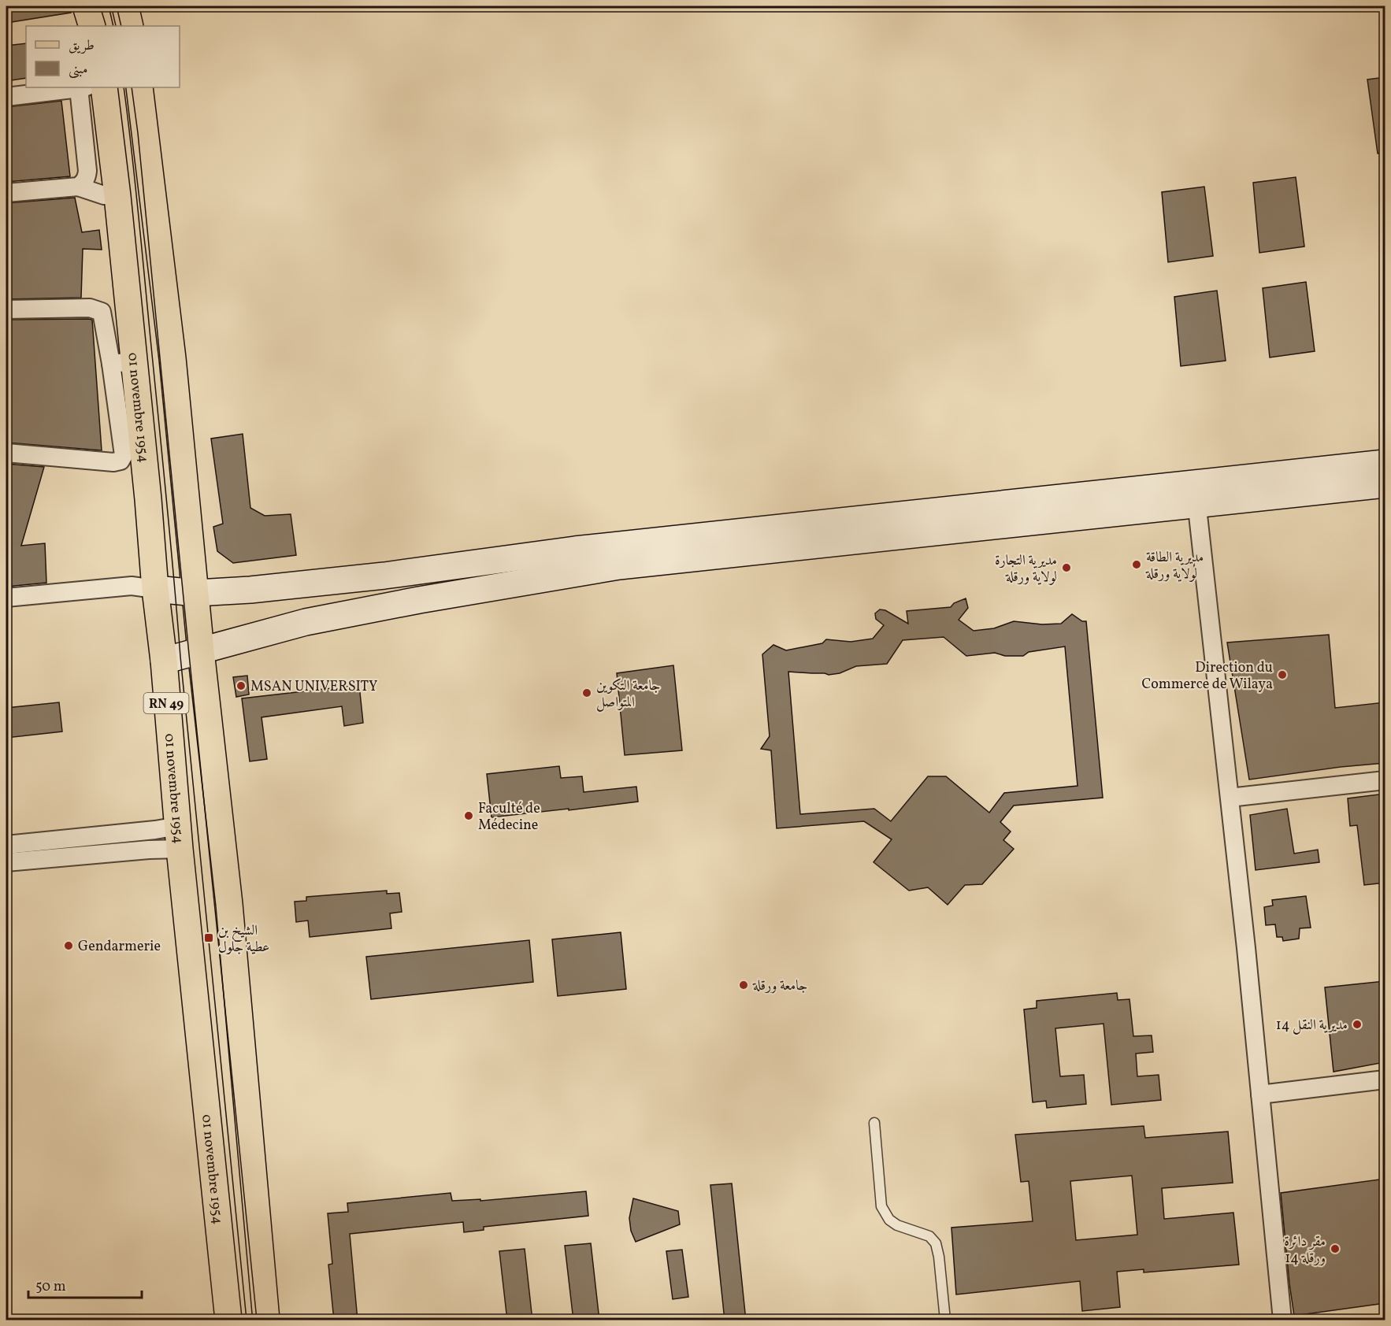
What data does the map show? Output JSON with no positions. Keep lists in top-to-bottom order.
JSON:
{
  "streets": {
    "main road": ["01 novembre 1954", "RN 49"]
  },
  "places": {
    "other": [
      "مديرية الطاقة لولاية ورقلة",
      "مديرية التجارة لولاية ورقلة",
      "Direction du Commerce de Wilaya",
      "MSAN UNIVERSITY",
      "جامعة التكوين المتواصل",
      "Faculté de Médecine",
      "Gendarmerie",
      "جامعة ورقلة",
      "مديرية النقل 14",
      "مقر دائرة ورقلة 14"
    ],
    "transit": ["الشيخ بن عطية جلول"]
  },
  "legend": ["طريق", "مبنى"],
  "scale_bar": "50 m"
}
